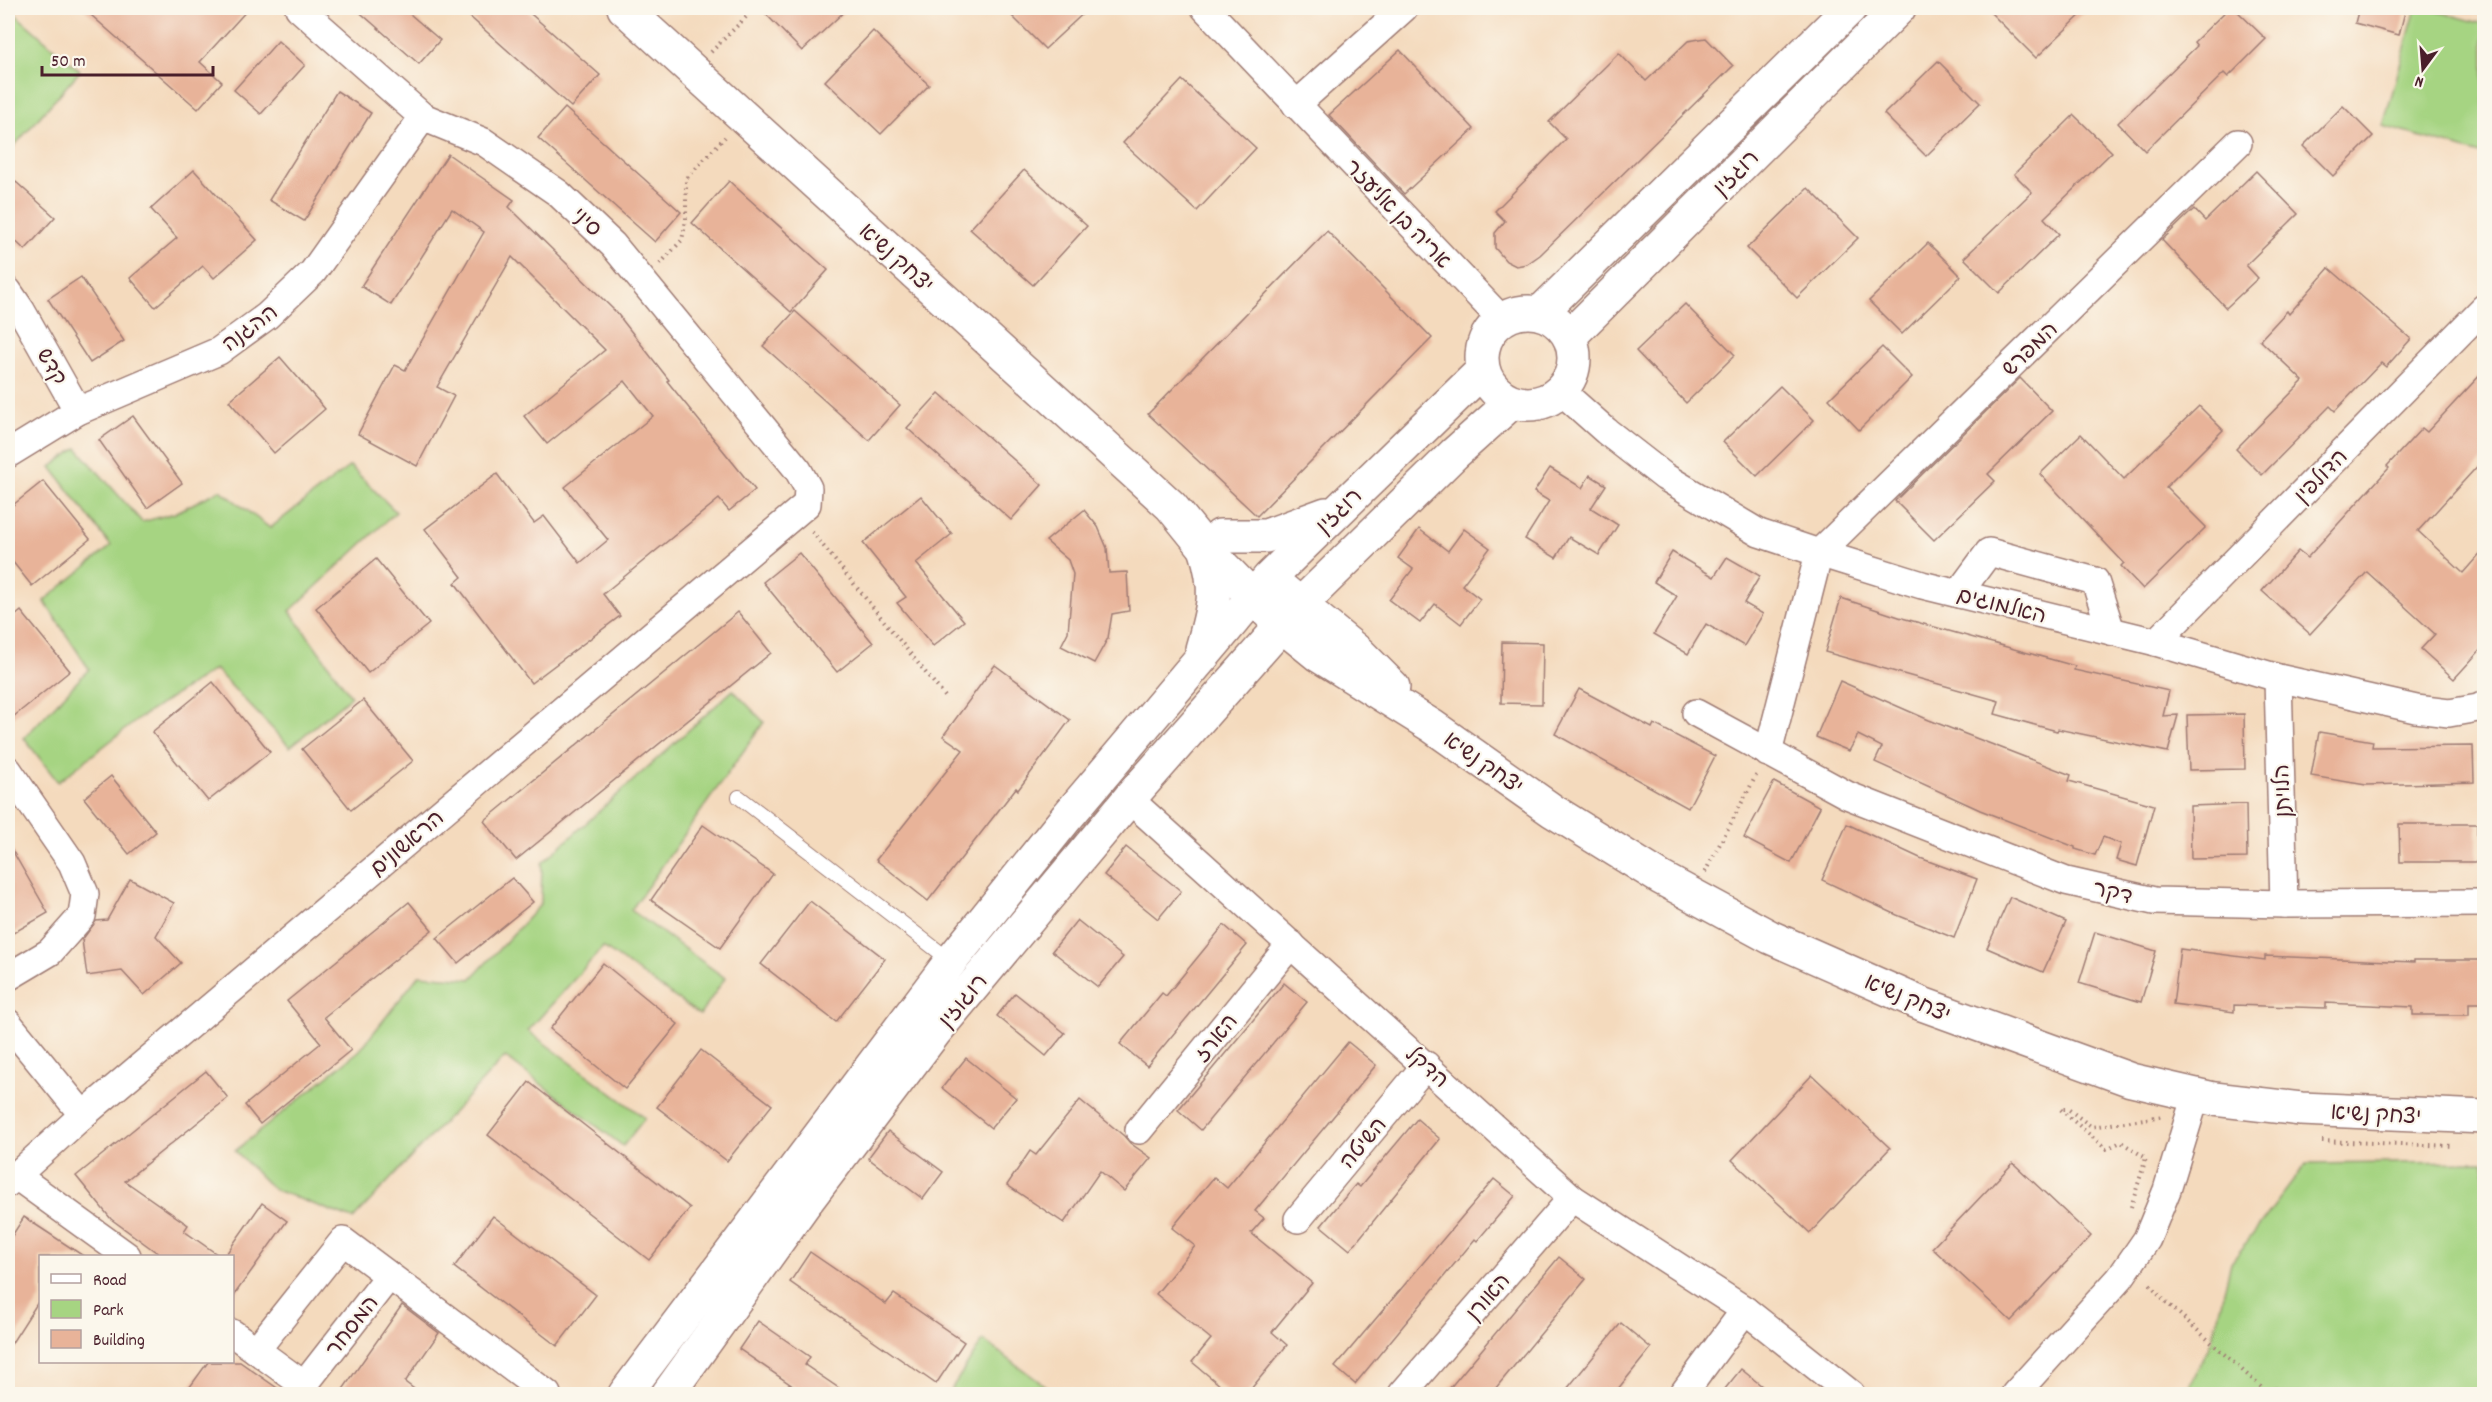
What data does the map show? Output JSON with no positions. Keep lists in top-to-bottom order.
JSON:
{
  "streets": {
    "street": [
      "רוגזין",
      "אריה בן אליעזר",
      "סיני",
      "יצחק נשיא",
      "ההגנה",
      "המפרש",
      "קדש",
      "הדולפין",
      "האלמוגים",
      "הלויתן",
      "הראשונים",
      "דקר",
      "רוגוזין",
      "הארז",
      "הדקל",
      "השיטה",
      "האורן",
      "המסחר"
    ]
  },
  "crossings": [
    ["רוגזין", "אריה בן אליעזר"],
    ["רוגזין", "יצחק נשיא"],
    ["רוגזין", "האלמוגים"],
    ["רוגזין", "רוגוזין"],
    ["אריה בן אליעזר", "האלמוגים"],
    ["סיני", "ההגנה"],
    ["סיני", "הראשונים"],
    ["יצחק נשיא", "רוגוזין"],
    ["ההגנה", "קדש"],
    ["המפרש", "האלמוגים"],
    ["הדולפין", "האלמוגים"],
    ["האלמוגים", "הלויתן"],
    ["הלויתן", "דקר"],
    ["רוגוזין", "הדקל"],
    ["הארז", "הדקל"],
    ["הדקל", "השיטה"],
    ["הדקל", "האורן"]
  ],
  "legend": ["Road", "Park", "Building"],
  "scale_bar": "50 m",
  "north": "bottom"
}
